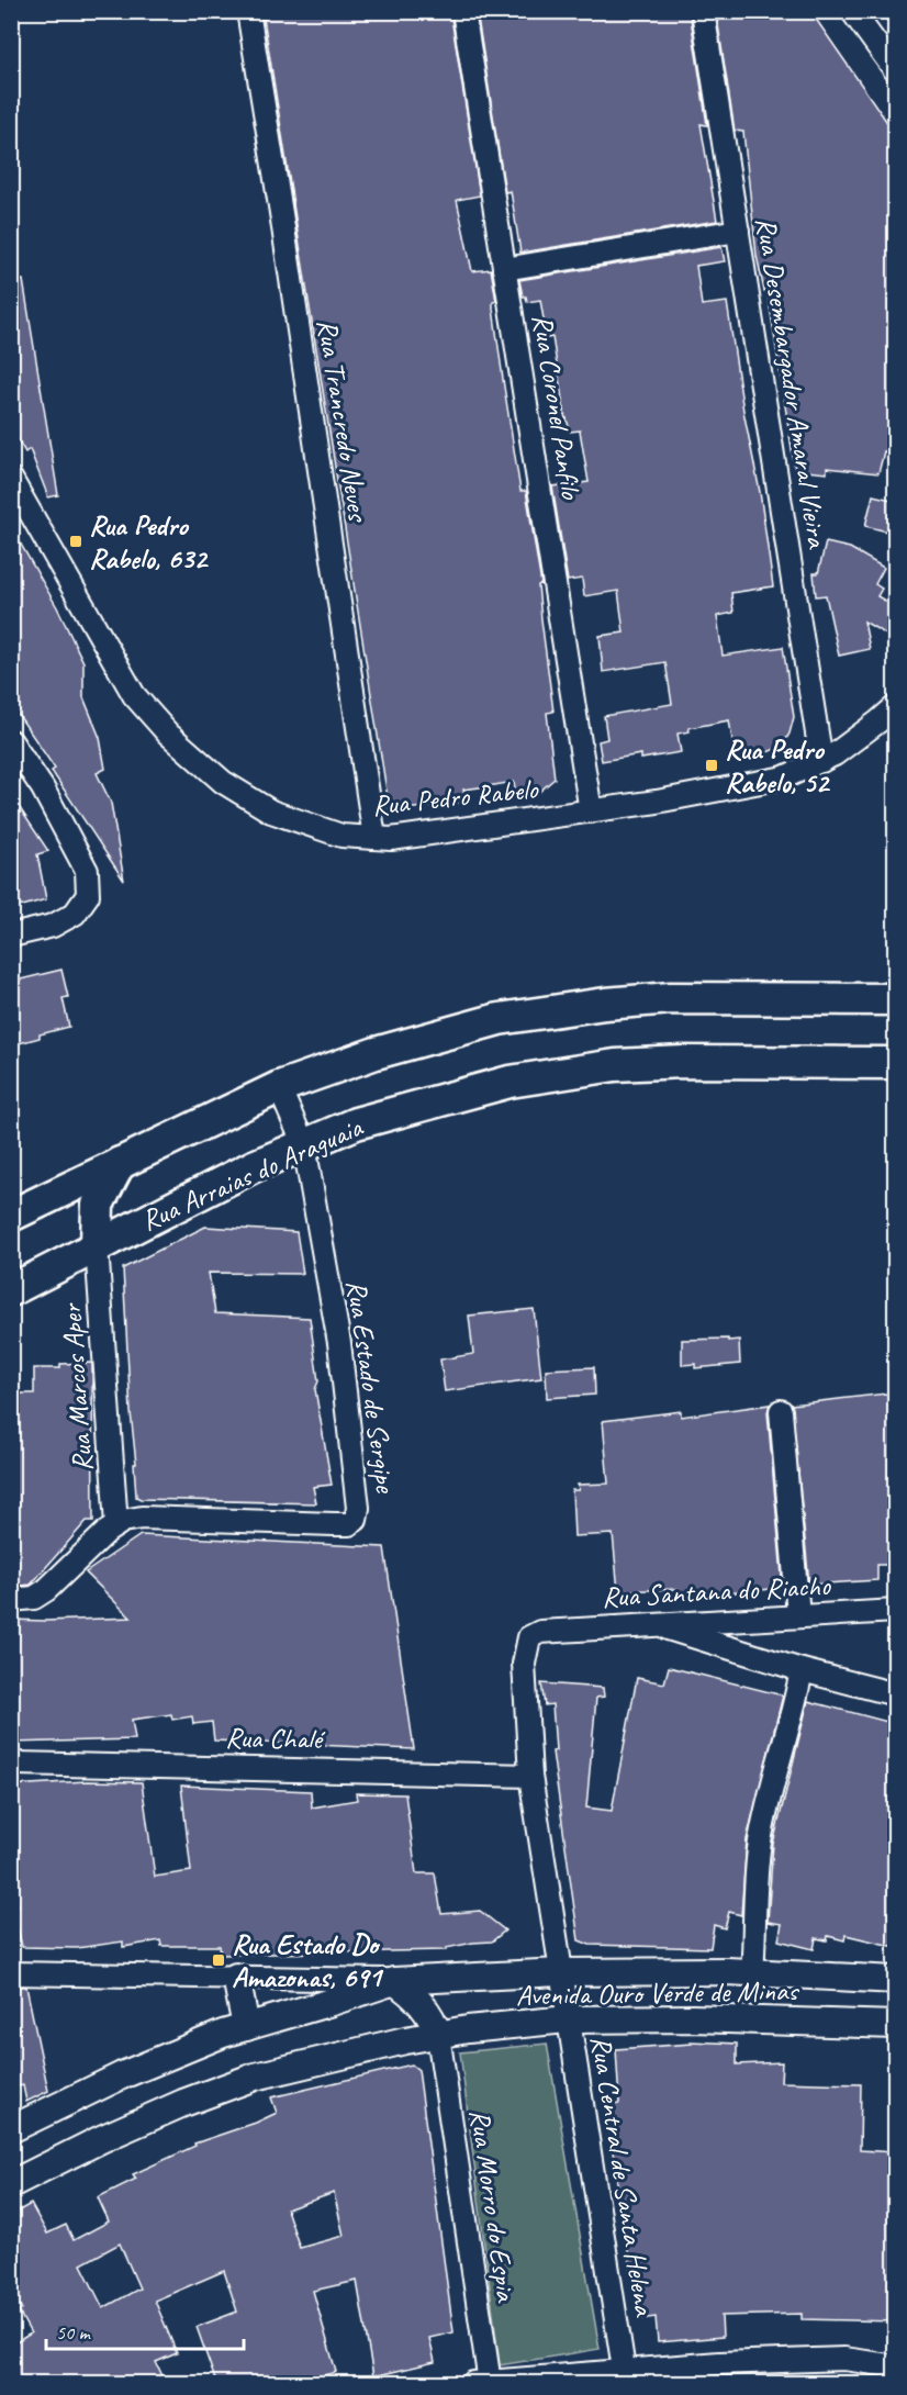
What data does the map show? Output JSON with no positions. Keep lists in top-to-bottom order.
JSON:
{
  "streets": {
    "main road": ["Rua Arraias do Araguaia"],
    "street": [
      "Rua Desembargador Amaral Vieira",
      "Rua Coronel Panfilo",
      "Rua Trancredo Neves",
      "Rua Pedro Rabelo",
      "Rua Estado de Sergipe",
      "Rua Marcos Aper",
      "Rua Santana do Riacho",
      "Rua Chalé",
      "Avenida Ouro Verde de Minas",
      "Rua Central de Santa Helena",
      "Rua Morro do Espia"
    ]
  },
  "crossings": [
    ["Rua Desembargador Amaral Vieira", "Rua Pedro Rabelo"],
    ["Rua Coronel Panfilo", "Rua Pedro Rabelo"],
    ["Rua Trancredo Neves", "Rua Pedro Rabelo"],
    ["Rua Arraias do Araguaia", "Rua Estado de Sergipe"],
    ["Rua Arraias do Araguaia", "Rua Marcos Aper"],
    ["Rua Estado de Sergipe", "Rua Marcos Aper"],
    ["Rua Santana do Riacho", "Rua Central de Santa Helena"],
    ["Rua Chalé", "Rua Central de Santa Helena"],
    ["Avenida Ouro Verde de Minas", "Rua Central de Santa Helena"],
    ["Avenida Ouro Verde de Minas", "Rua Morro do Espia"]
  ],
  "places": {
    "transit": ["Rua Pedro Rabelo, 632", "Rua Pedro Rabelo, 52", "Rua Estado Do Amazonas, 691"]
  },
  "scale_bar": "50 m"
}
